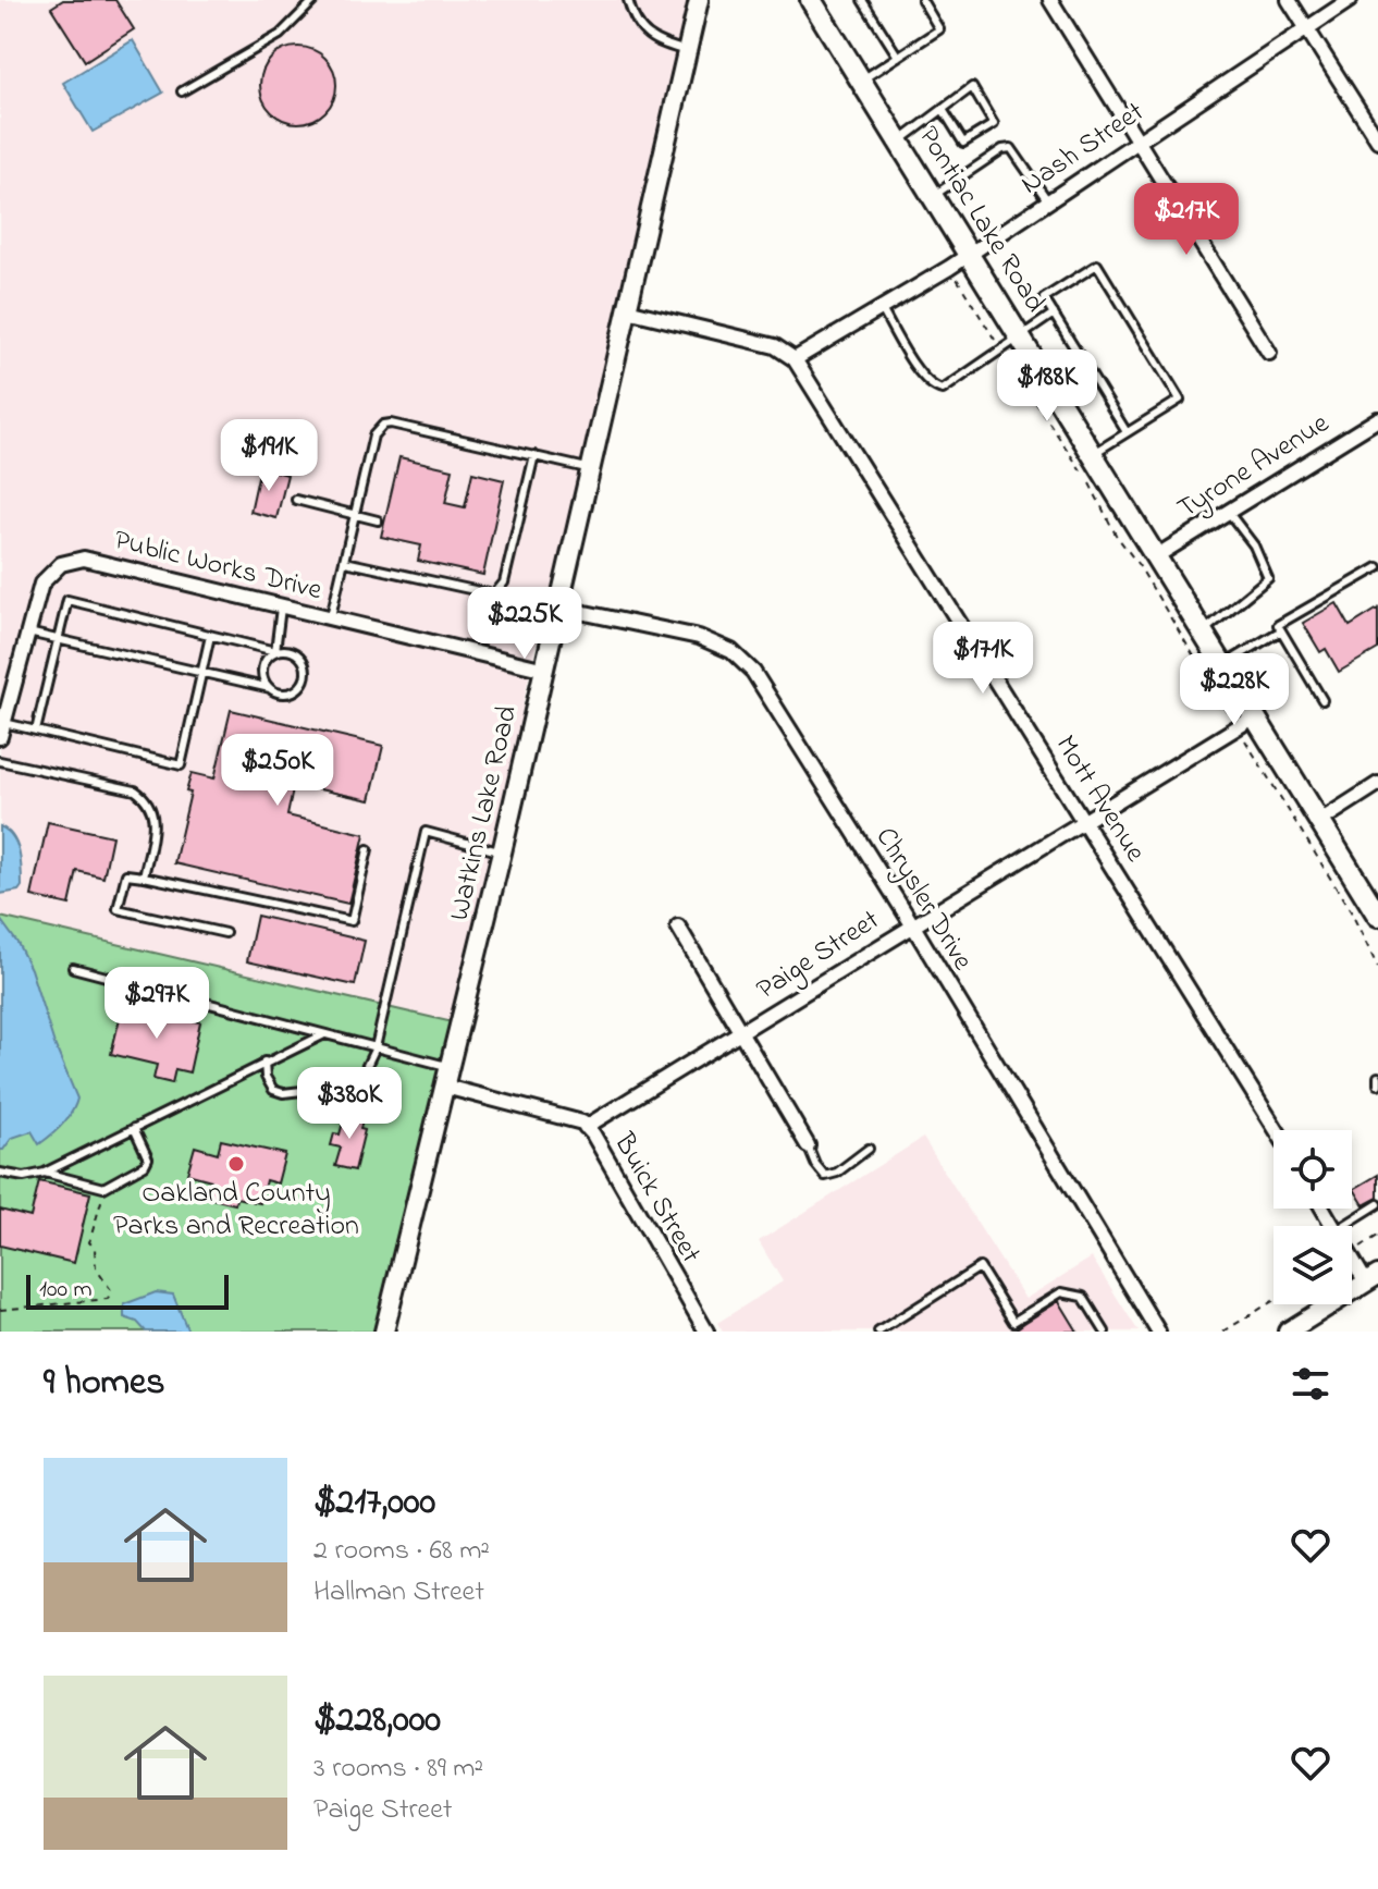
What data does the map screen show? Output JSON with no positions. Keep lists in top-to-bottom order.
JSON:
{
  "streets": {
    "main road": ["Pontiac Lake Road"],
    "street": [
      "Nash Street",
      "Tyrone Avenue",
      "Public Works Drive",
      "Mott Avenue",
      "Watkins Lake Road",
      "Chrysler Drive",
      "Paige Street",
      "Buick Street"
    ]
  },
  "crossings": [
    ["Nash Street", "Pontiac Lake Road"],
    ["Nash Street", "Mott Avenue"],
    ["Pontiac Lake Road", "Tyrone Avenue"],
    ["Pontiac Lake Road", "Paige Street"],
    ["Public Works Drive", "Watkins Lake Road"],
    ["Mott Avenue", "Paige Street"],
    ["Watkins Lake Road", "Chrysler Drive"],
    ["Watkins Lake Road", "Buick Street"],
    ["Chrysler Drive", "Paige Street"],
    ["Paige Street", "Buick Street"]
  ],
  "places": ["Oakland County Parks and Recreation"],
  "scale_bar": "100 m",
  "page": {
    "price": [
      "$217K",
      "$188K",
      "$191K",
      "$225K",
      "$171K",
      "$228K",
      "$250K",
      "$297K",
      "$380K"
    ],
    "scale": "100 m",
    "heading": "9 homes",
    "list": [
      {
        "name": "$217,000",
        "note": "2 rooms · 68 m² · Hallman Street"
      },
      {
        "name": "$228,000",
        "note": "3 rooms · 89 m² · Paige Street"
      }
    ]
  }
}
